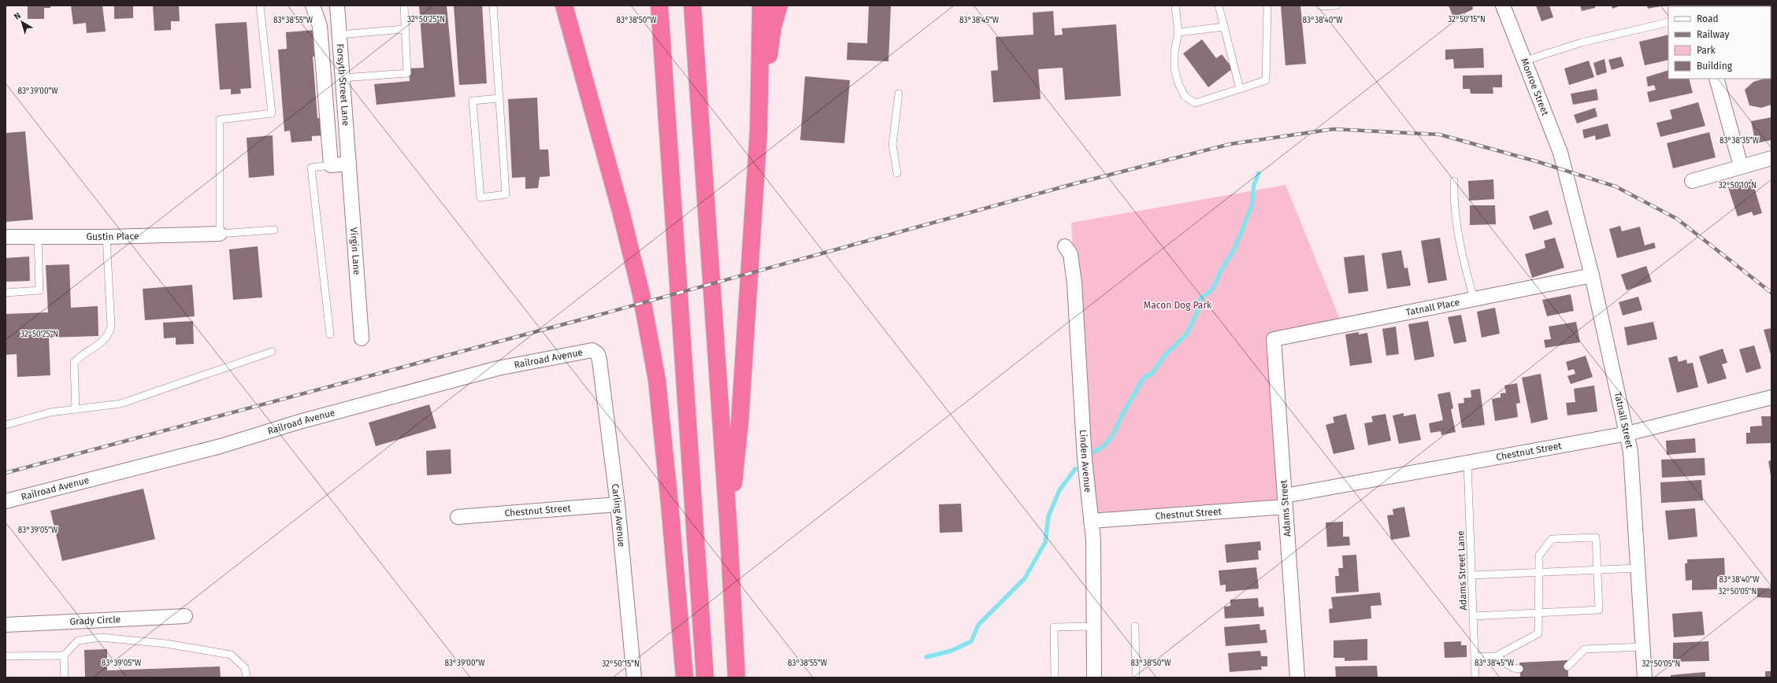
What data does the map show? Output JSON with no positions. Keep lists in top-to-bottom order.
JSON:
{
  "streets": {
    "street": [
      "Forsyth Street Lane",
      "Monroe Street",
      "Gustin Place",
      "Virgin Lane",
      "Tatnall Place",
      "Railroad Avenue",
      "Tatnall Street",
      "Chestnut Street",
      "Linden Avenue",
      "Adams Street",
      "Carling Avenue",
      "Grady Circle"
    ],
    "lane": ["Adams Street Lane"]
  },
  "crossings": [
    ["Forsyth Street Lane", "Virgin Lane"],
    ["Monroe Street", "Tatnall Street"],
    ["Tatnall Place", "Tatnall Street"],
    ["Tatnall Place", "Adams Street"],
    ["Railroad Avenue", "Carling Avenue"],
    ["Tatnall Street", "Chestnut Street"],
    ["Chestnut Street", "Linden Avenue"],
    ["Chestnut Street", "Adams Street"],
    ["Chestnut Street", "Carling Avenue"],
    ["Chestnut Street", "Adams Street Lane"]
  ],
  "parks": ["Macon Dog Park"],
  "legend": [
    "Road",
    "Railway",
    "Park",
    "Building"
  ],
  "north": "top left",
  "coordinates": [
    "32°50'15\"N",
    "32°50'25\"N",
    "83°38'55\"W",
    "83°38'50\"W",
    "83°38'45\"W",
    "83°38'40\"W",
    "83°39'00\"W",
    "83°38'35\"W",
    "32°50'10\"N",
    "83°39'05\"W",
    "32°50'05\"N"
  ]
}
